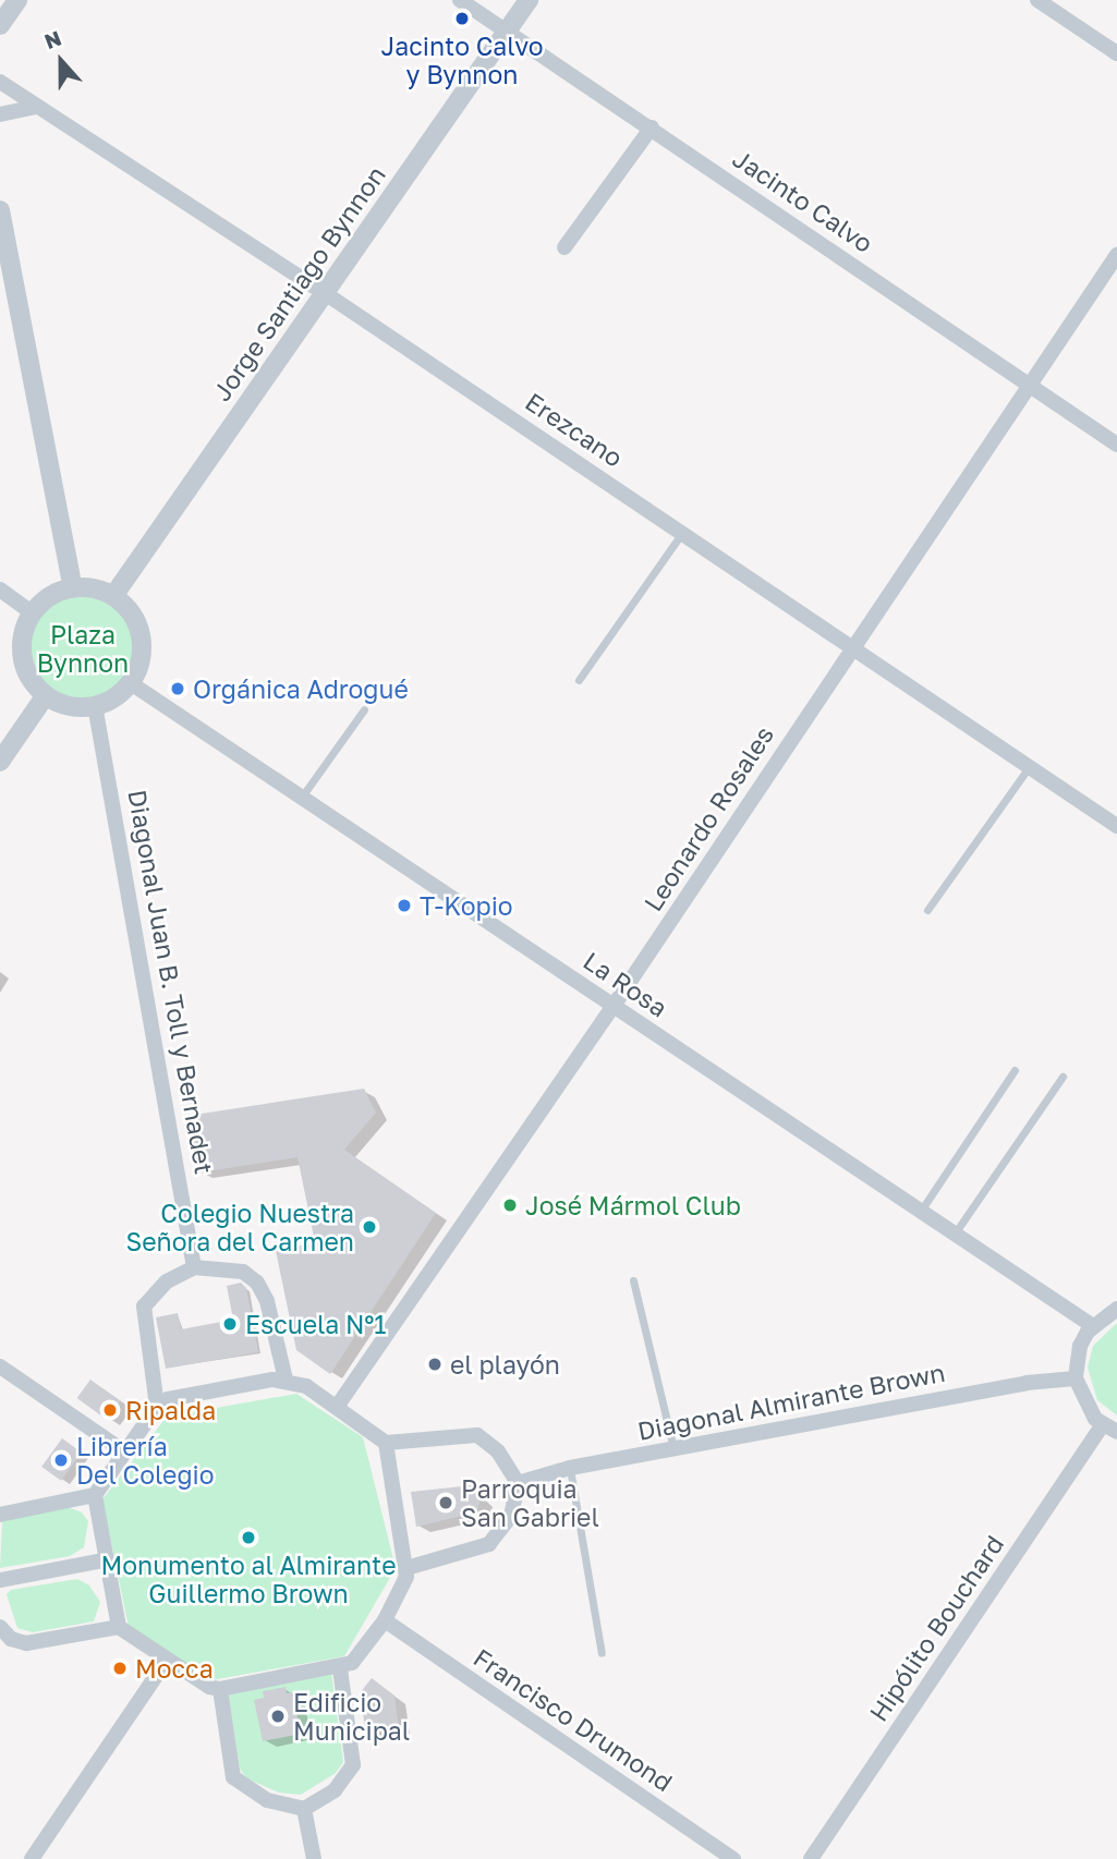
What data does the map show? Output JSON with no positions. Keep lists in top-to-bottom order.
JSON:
{
  "streets": {
    "street": [
      "Jacinto Calvo",
      "Jorge Santiago Bynnon",
      "Erezcano",
      "Leonardo Rosales",
      "Diagonal Juan B. Toll y Bernadet",
      "La Rosa",
      "Diagonal Almirante Brown",
      "Hipólito Bouchard",
      "Francisco Drumond"
    ]
  },
  "crossings": [
    ["Jacinto Calvo", "Jorge Santiago Bynnon"],
    ["Jacinto Calvo", "Leonardo Rosales"],
    ["Jorge Santiago Bynnon", "Erezcano"],
    ["Jorge Santiago Bynnon", "Diagonal Juan B. Toll y Bernadet"],
    ["Jorge Santiago Bynnon", "La Rosa"],
    ["Erezcano", "Leonardo Rosales"],
    ["Leonardo Rosales", "La Rosa"],
    ["Diagonal Juan B. Toll y Bernadet", "La Rosa"]
  ],
  "parks": ["Plaza Bynnon"],
  "places": [
    "Jacinto Calvo y Bynnon",
    "Orgánica Adrogué",
    "T-Kopio",
    "José Mármol Club",
    "Colegio Nuestra Señora del Carmen",
    "Escuela Nº1",
    "el playón",
    "Ripalda",
    "Librería Del Colegio",
    "Parroquia San Gabriel",
    "Monumento al Almirante Guillermo Brown",
    "Mocca",
    "Edificio Municipal"
  ],
  "north": "top"
}
